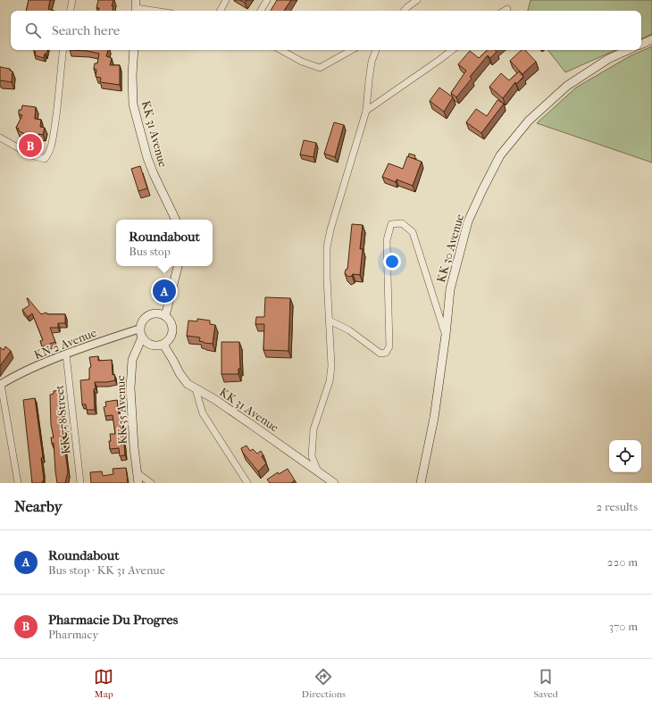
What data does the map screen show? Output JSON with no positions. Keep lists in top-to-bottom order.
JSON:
{
  "streets": {
    "main road": ["KK 31 Avenue", "KK 30 Avenue", "KK 35 Avenue"],
    "street": ["KN 2 Avenue", "KK 778 Street"]
  },
  "crossings": [
    ["KK 31 Avenue", "KN 2 Avenue"],
    ["KK 31 Avenue", "KK 35 Avenue"],
    ["KN 2 Avenue", "KK 35 Avenue"],
    ["KN 2 Avenue", "KK 778 Street"]
  ],
  "page": {
    "search": "Search here",
    "pins": ["B", "A"],
    "popup": ["Roundabout", "Bus stop"],
    "heading": ["Nearby", "2 results"],
    "list": [
      {
        "mark": "A",
        "name": "Roundabout",
        "note": "Bus stop · KK 31 Avenue",
        "value": "220 m"
      },
      {
        "mark": "B",
        "name": "Pharmacie Du Progres",
        "note": "Pharmacy",
        "value": "370 m"
      }
    ],
    "nav": ["Map", "Directions", "Saved"]
  }
}
